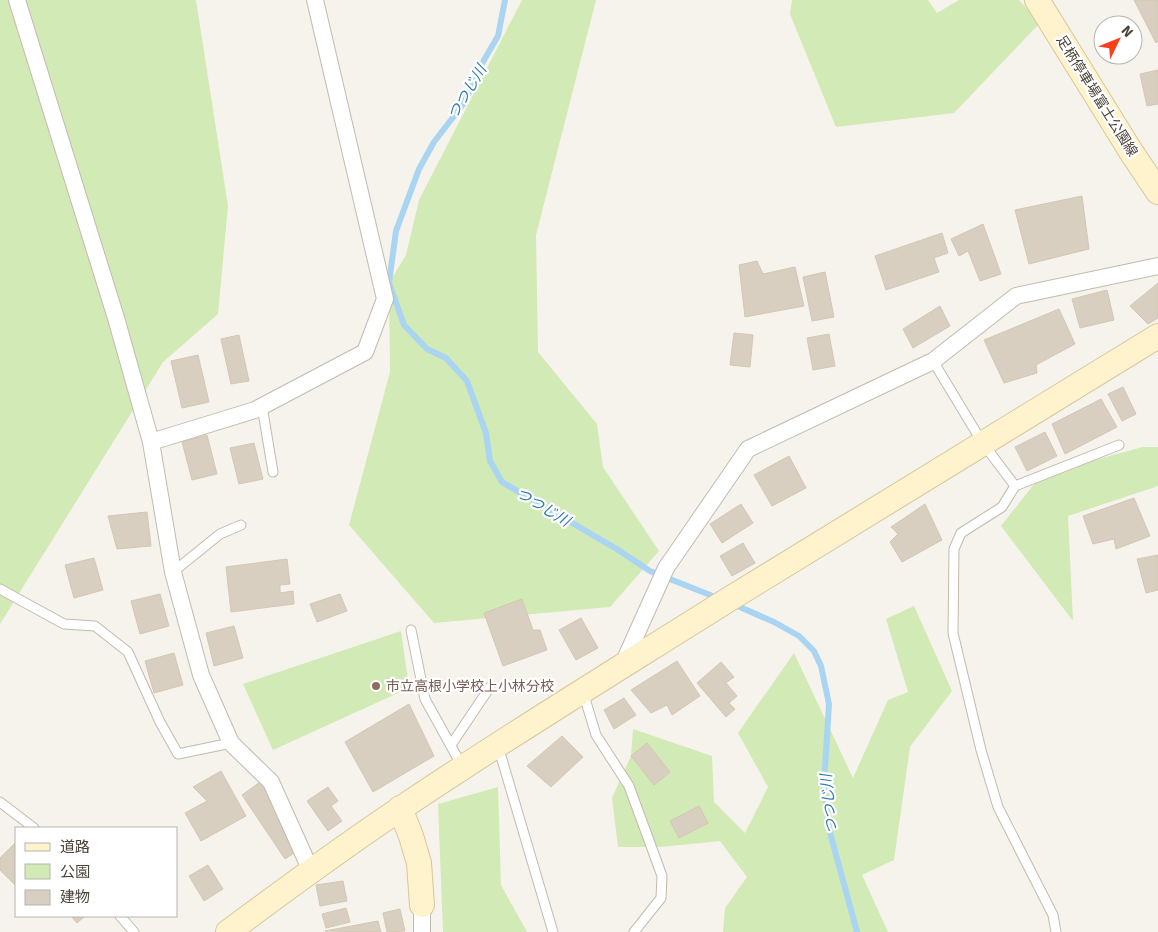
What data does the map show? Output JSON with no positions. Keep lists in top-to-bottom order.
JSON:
{
  "streets": {
    "street": ["足柄停車場富士公園線"]
  },
  "water": ["つつじ川"],
  "places": ["市立高根小学校上小林分校"],
  "legend": ["道路", "公園", "建物"],
  "north": "top right"
}
